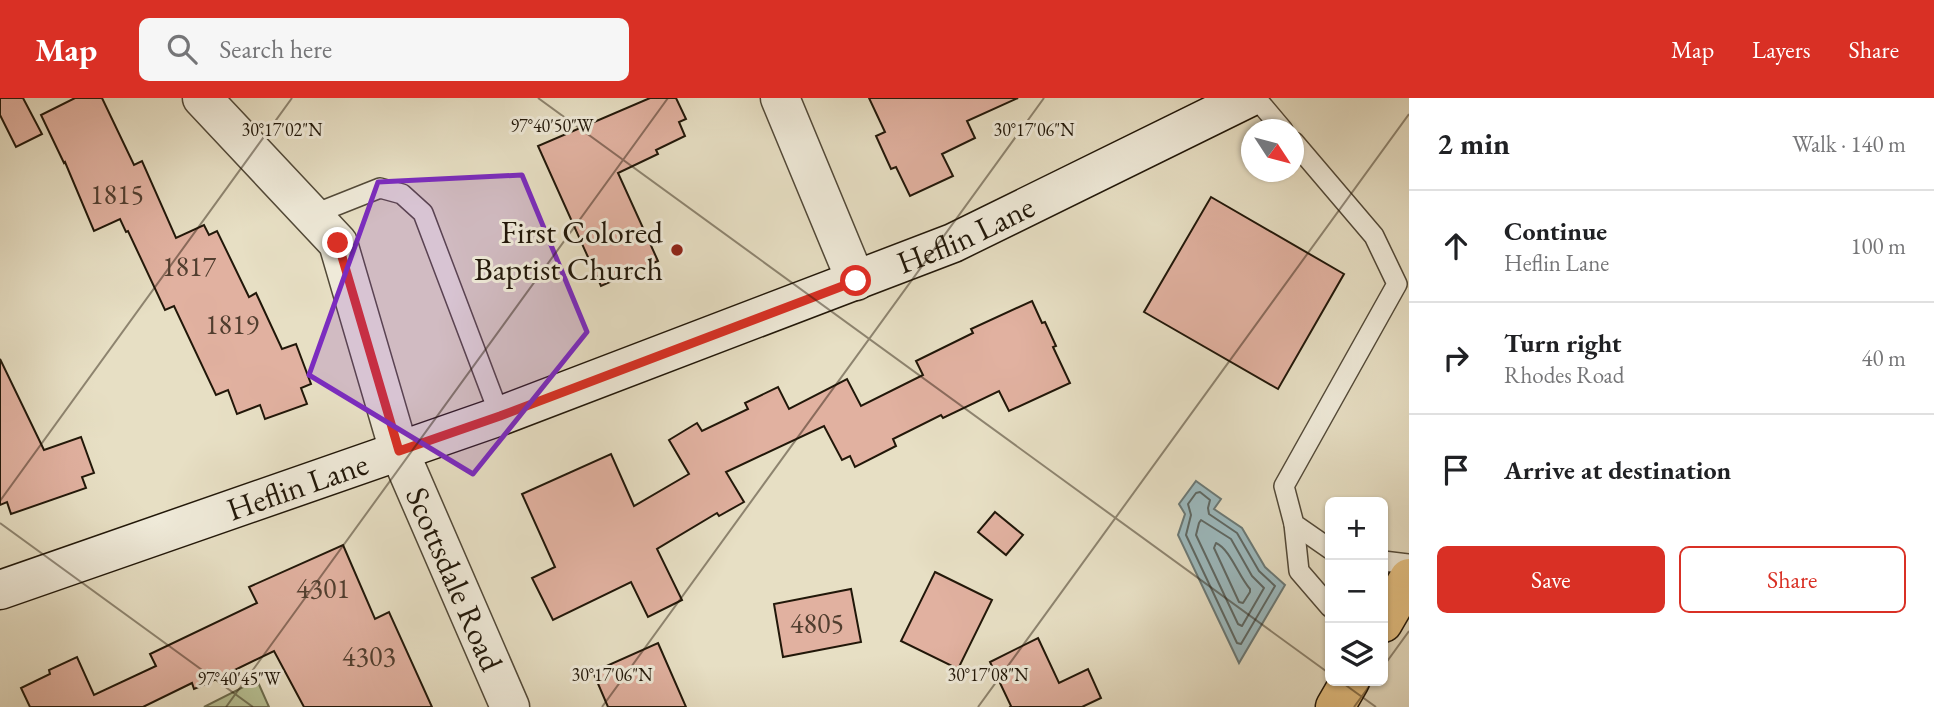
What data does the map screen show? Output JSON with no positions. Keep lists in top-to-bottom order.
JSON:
{
  "streets": {
    "street": ["Heflin Lane", "Scottsdale Road"]
  },
  "crossings": [
    ["Heflin Lane", "Scottsdale Road"]
  ],
  "places": ["First Colored Baptist Church"],
  "house_numbers": [
    "1815",
    "1817",
    "1819",
    "4301",
    "4805",
    "4303"
  ],
  "north": "bottom right",
  "page": {
    "header": "Map",
    "search": "Search here",
    "nav": ["Map", "Layers", "Share"],
    "heading": ["2 min", "Walk · 140 m"],
    "list": [
      ["Continue", "Heflin Lane", "100 m"],
      ["Turn right", "Rhodes Road", "40 m"],
      "Arrive at destination"
    ],
    "map_buttons": ["+", "−"],
    "buttons": ["Save", "Share"]
  },
  "coordinates": [
    "97°40'50\"W",
    "30°17'02\"N",
    "30°17'06\"N",
    "30°17'08\"N",
    "97°40'45\"W"
  ]
}
